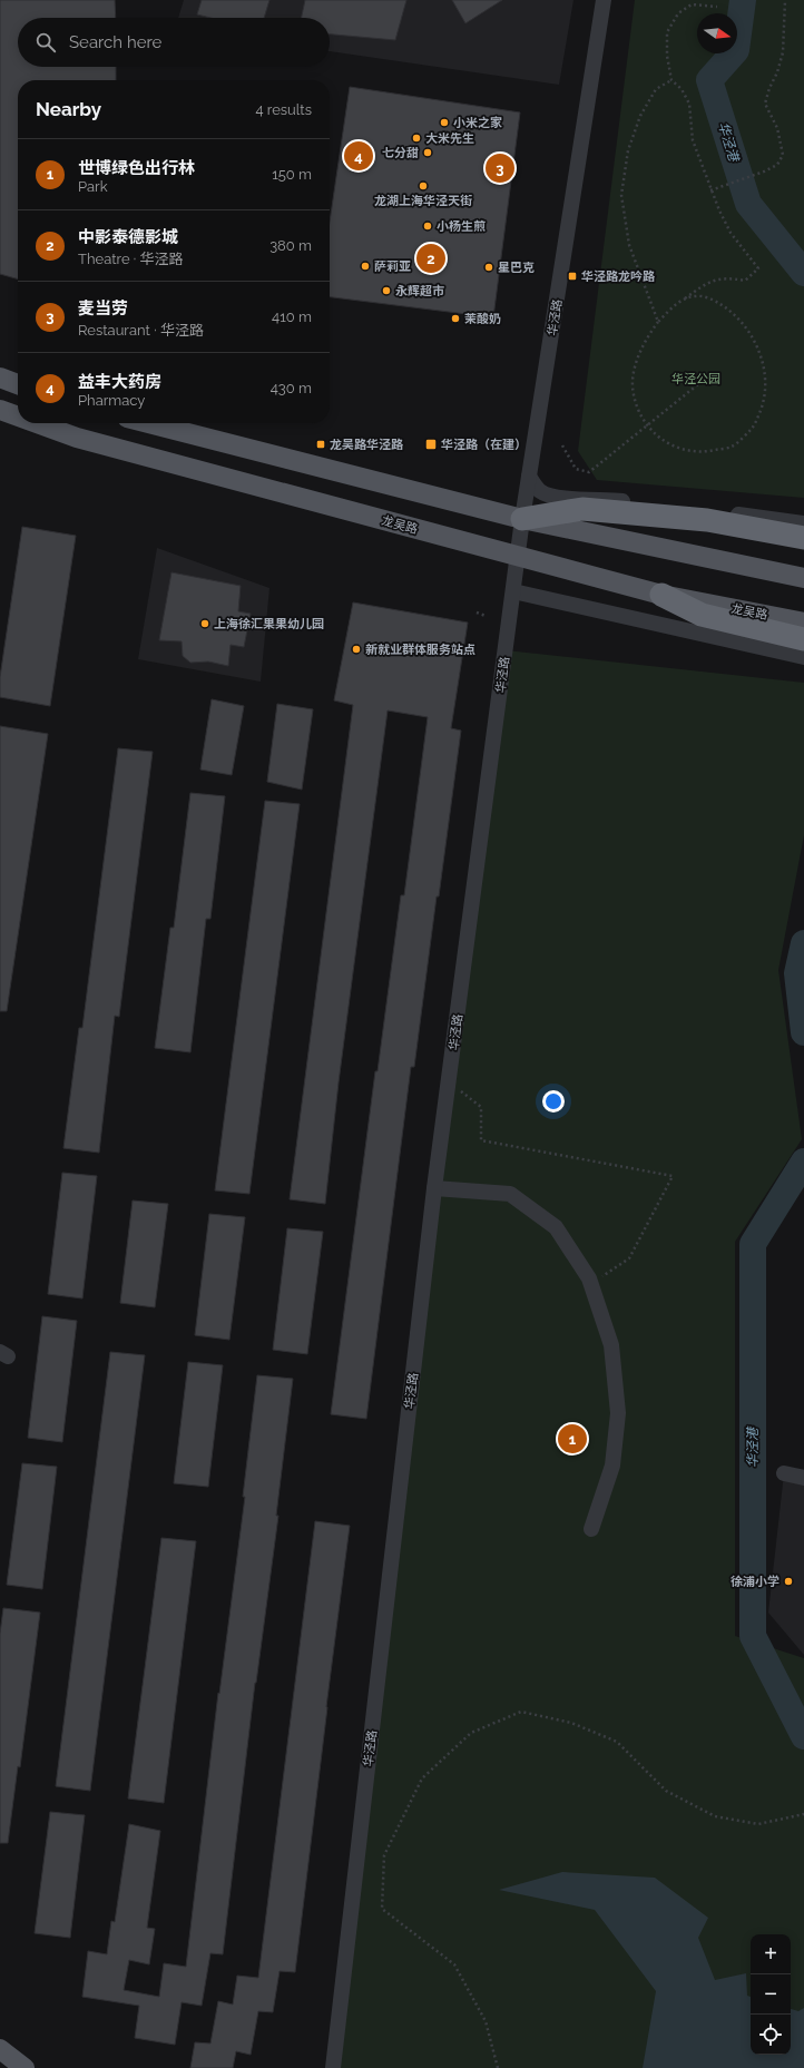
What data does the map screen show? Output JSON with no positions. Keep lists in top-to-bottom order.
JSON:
{
  "streets": {
    "main road": ["龙吴路"],
    "street": ["华泾路"]
  },
  "crossings": [
    ["华泾路", "龙吴路"]
  ],
  "water": ["华泾港"],
  "parks": ["华泾公园"],
  "places": {
    "other": [
      "小米之家",
      "大米先生",
      "七分甜",
      "龙湖上海华泾天街",
      "小杨生煎",
      "萨莉亚",
      "星巴克",
      "永辉超市",
      "茉酸奶",
      "上海徐汇果果幼儿园",
      "新就业群体服务站点",
      "徐浦小学"
    ],
    "transit": ["华泾路龙吟路", "龙吴路华泾路", "华泾路（在建）"]
  },
  "north": "right",
  "page": {
    "search": "Search here",
    "heading": ["Nearby", "4 results"],
    "list": [
      {
        "mark": "1",
        "name": "世博绿色出行林",
        "note": "Park",
        "value": "150 m"
      },
      {
        "mark": "2",
        "name": "中影泰德影城",
        "note": "Theatre · 华泾路",
        "value": "380 m"
      },
      {
        "mark": "3",
        "name": "麦当劳",
        "note": "Restaurant · 华泾路",
        "value": "410 m"
      },
      {
        "mark": "4",
        "name": "益丰大药房",
        "note": "Pharmacy",
        "value": "430 m"
      }
    ],
    "pins": [
      "4",
      "3",
      "2",
      "1"
    ],
    "map_buttons": ["+", "−"]
  }
}
